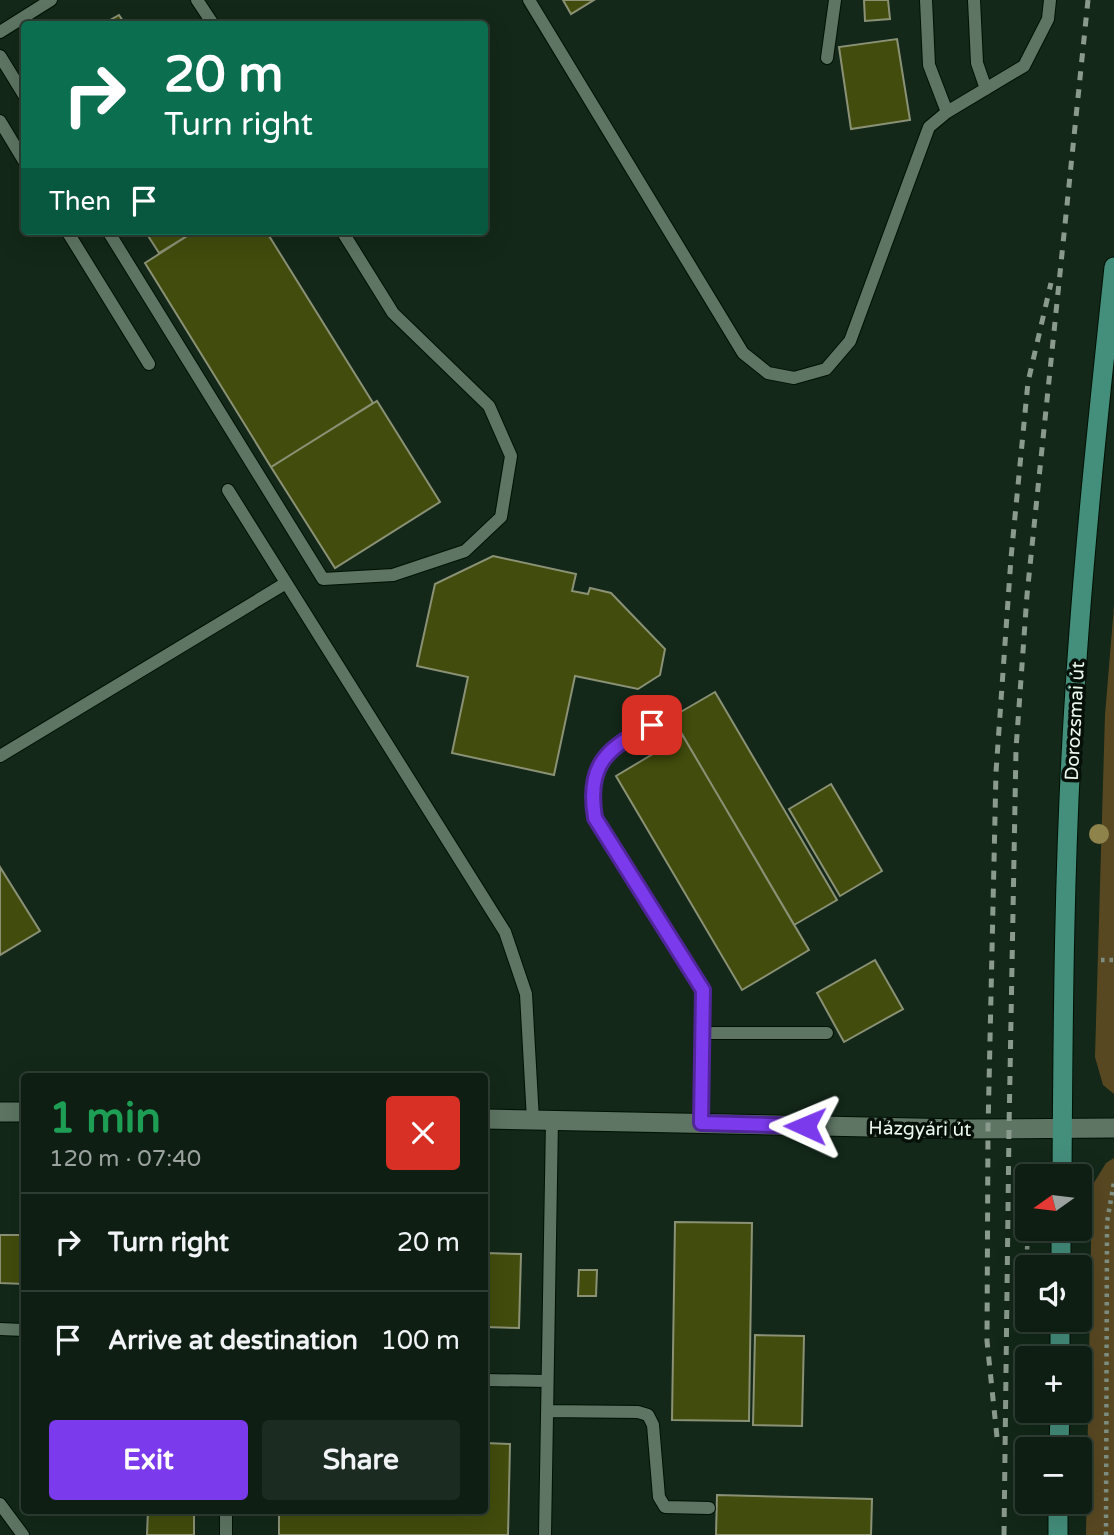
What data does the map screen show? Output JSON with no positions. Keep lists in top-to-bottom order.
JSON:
{
  "streets": {
    "main road": ["Dorozsmai út"],
    "street": ["Házgyári út"]
  },
  "crossings": [
    ["Dorozsmai út", "Házgyári út"]
  ],
  "north": "left",
  "page": {
    "turn": ["20 m", "Turn right"],
    "then": "Then",
    "heading": ["1 min", "120 m · 07:40"],
    "map_buttons": ["+", "−"],
    "list": [
      {
        "name": "Turn right",
        "value": "20 m"
      },
      {
        "name": "Arrive at destination",
        "value": "100 m"
      }
    ],
    "buttons": ["Exit", "Share"]
  }
}
